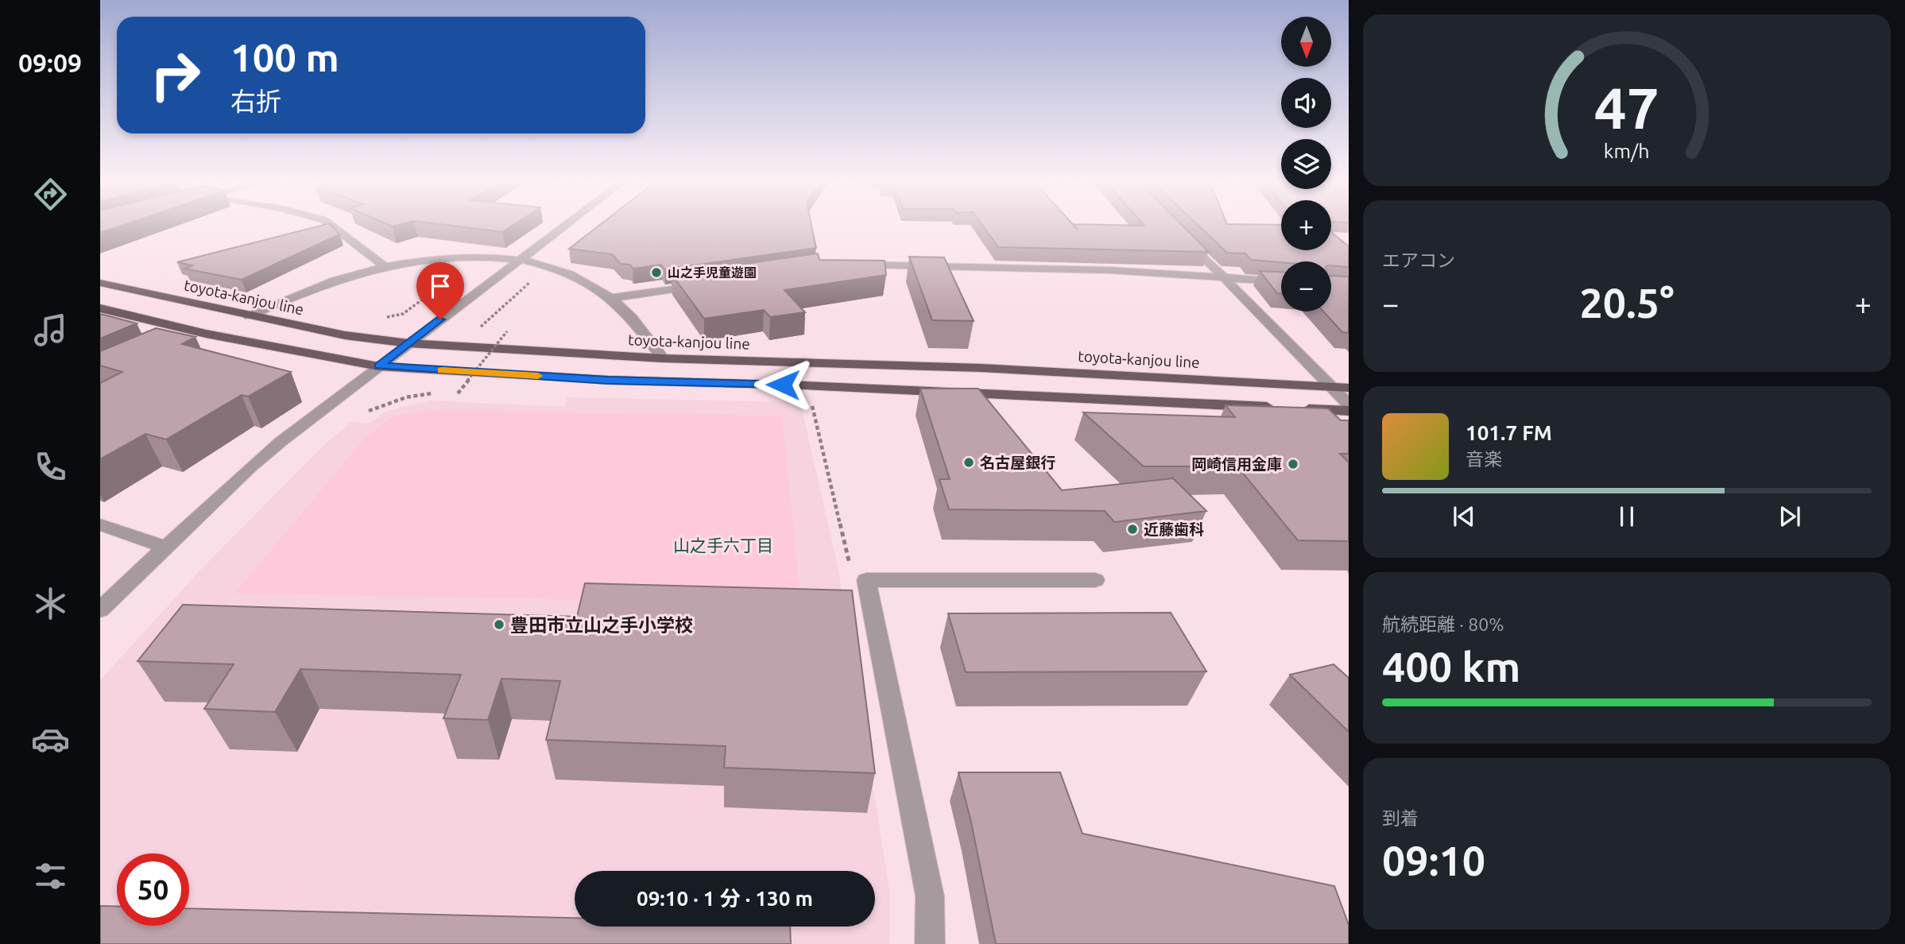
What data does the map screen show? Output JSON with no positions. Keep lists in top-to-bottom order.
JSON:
{
  "streets": {
    "main road": ["toyota-kanjou line"]
  },
  "districts": ["山之手六丁目"],
  "places": [
    "山之手児童遊園",
    "名古屋銀行",
    "岡崎信用金庫",
    "近藤歯科",
    "豊田市立山之手小学校"
  ],
  "north": "bottom",
  "page": {
    "tabs": "09:09",
    "map_buttons": ["+", "−"],
    "turn": ["100 m", "右折"],
    "tile": [
      "エアコン",
      ["航続距離 · 80%", "400 km"],
      ["到着", "09:10"]
    ],
    "heat": ["−", "20.5°", "+"],
    "song": ["101.7 FM", "音楽"],
    "limit": "50",
    "trip": "09:10 · 1 分 · 130 m",
    "gauge": ["47", "km/h"]
  }
}
